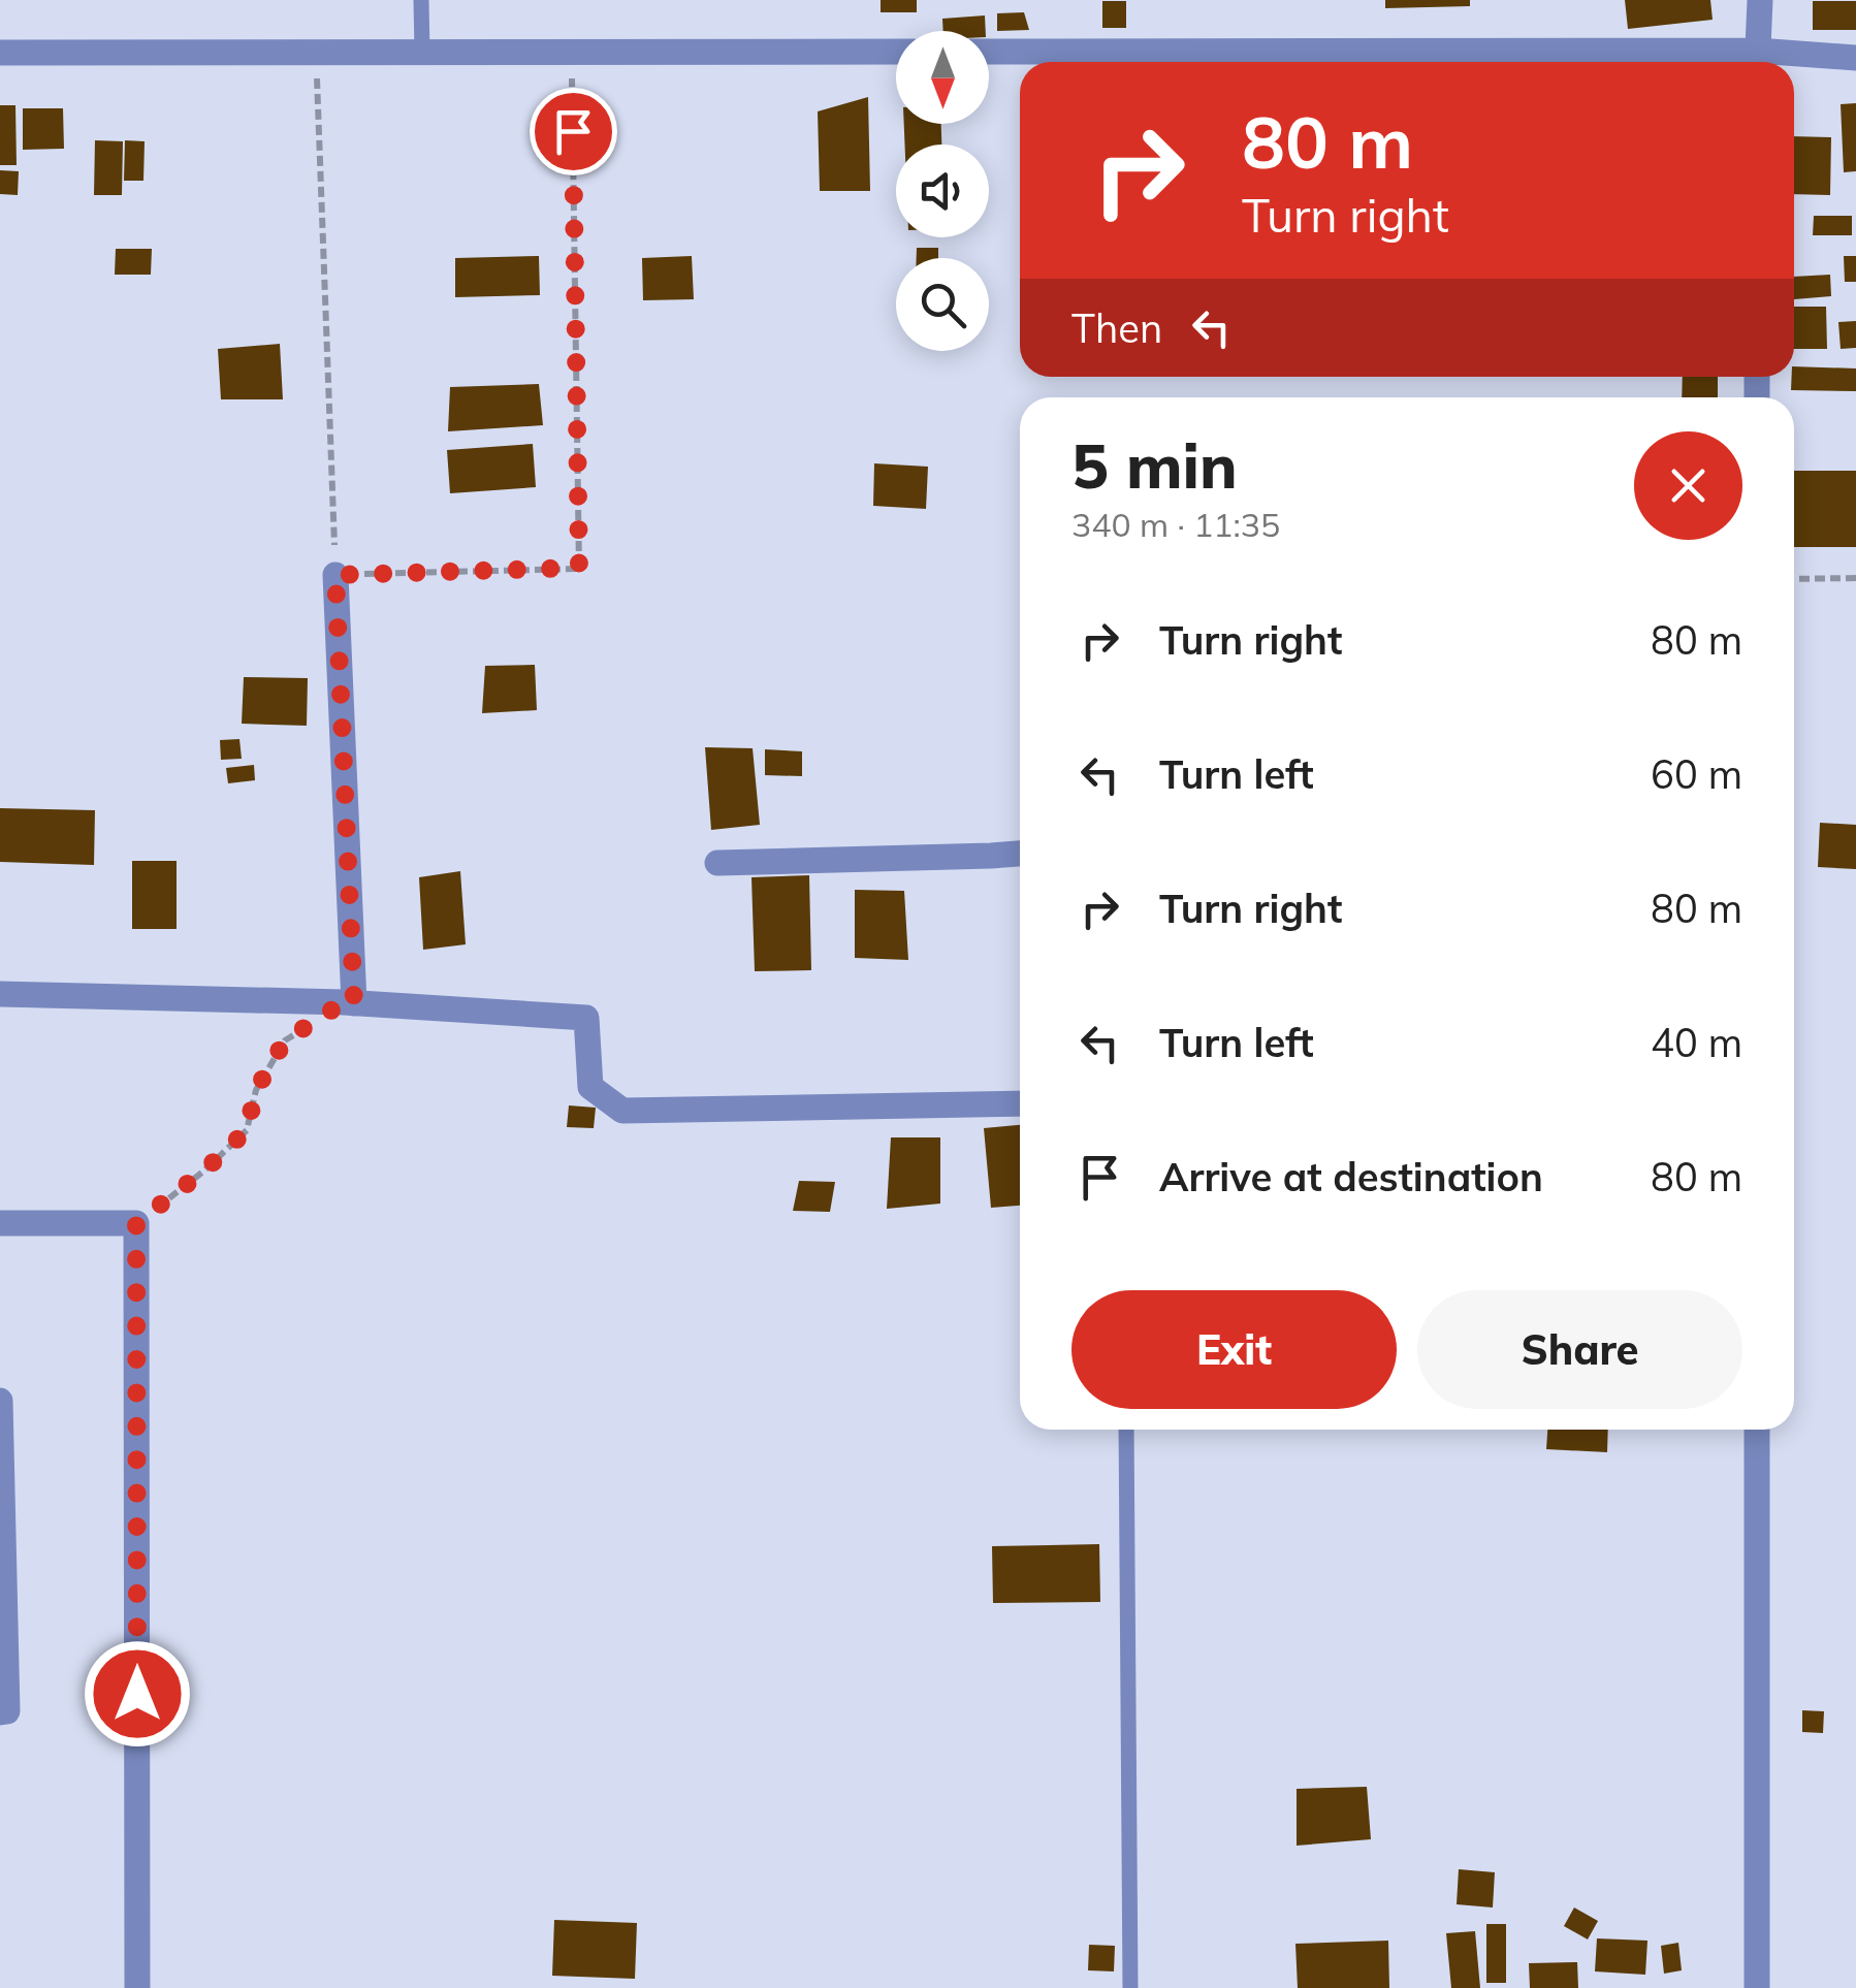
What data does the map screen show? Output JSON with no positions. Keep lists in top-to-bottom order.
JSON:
{
  "north": "bottom",
  "page": {
    "turn": ["80 m", "Turn right"],
    "then": "Then",
    "heading": ["5 min", "340 m · 11:35"],
    "list": [
      {
        "name": "Turn right",
        "value": "80 m"
      },
      {
        "name": "Turn left",
        "value": "60 m"
      },
      {
        "name": "Turn right",
        "value": "80 m"
      },
      {
        "name": "Turn left",
        "value": "40 m"
      },
      {
        "name": "Arrive at destination",
        "value": "80 m"
      }
    ],
    "buttons": ["Exit", "Share"]
  }
}
